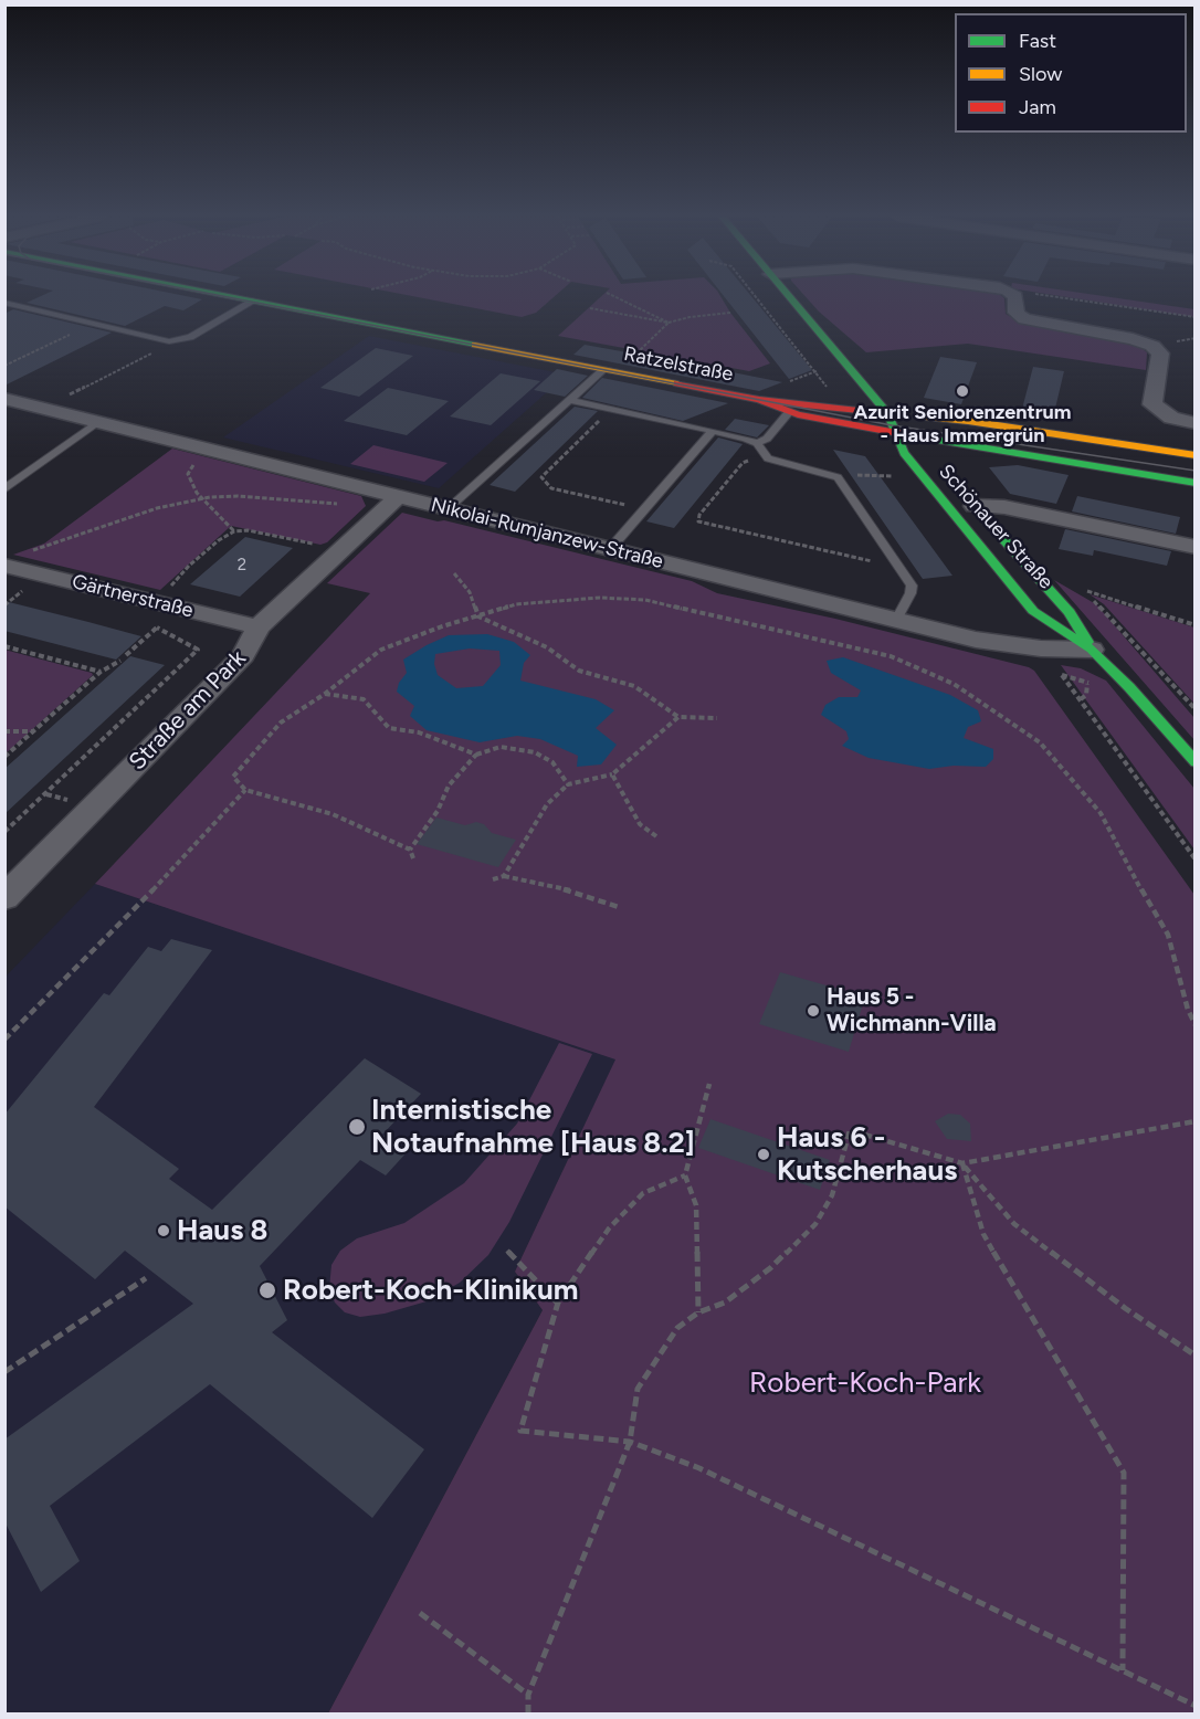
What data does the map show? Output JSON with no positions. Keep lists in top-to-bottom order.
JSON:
{
  "streets": {
    "main road": ["Ratzelstraße", "Schönauer Straße"],
    "street": ["Nikolai-Rumjanzew-Straße", "Gärtnerstraße", "Straße am Park"]
  },
  "crossings": [
    ["Ratzelstraße", "Schönauer Straße"],
    ["Schönauer Straße", "Nikolai-Rumjanzew-Straße"],
    ["Nikolai-Rumjanzew-Straße", "Straße am Park"],
    ["Gärtnerstraße", "Straße am Park"]
  ],
  "parks": ["Robert-Koch-Park"],
  "places": [
    "Azurit Seniorenzentrum - Haus Immergrün",
    "Haus 5 - Wichmann-Villa",
    "Internistische Notaufnahme [Haus 8.2]",
    "Haus 6 - Kutscherhaus",
    "Haus 8",
    "Robert-Koch-Klinikum"
  ],
  "house_numbers": ["2"],
  "legend": ["Fast", "Slow", "Jam"]
}
